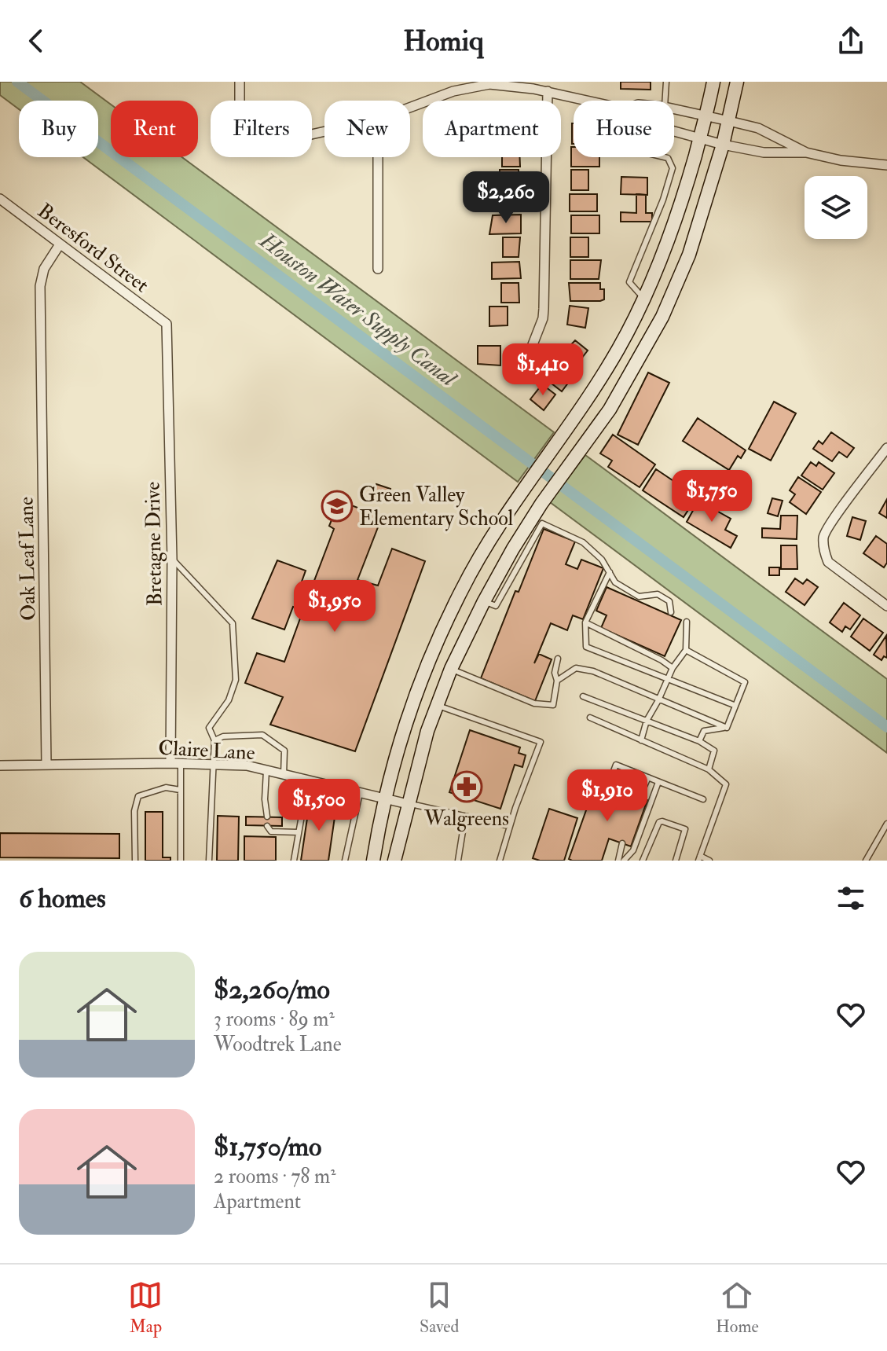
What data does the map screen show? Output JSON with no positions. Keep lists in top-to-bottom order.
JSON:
{
  "streets": {
    "street": [
      "Beresford Street",
      "Bretagne Drive",
      "Oak Leaf Lane",
      "Claire Lane"
    ]
  },
  "crossings": [
    ["Beresford Street", "Bretagne Drive"],
    ["Beresford Street", "Oak Leaf Lane"],
    ["Bretagne Drive", "Claire Lane"],
    ["Oak Leaf Lane", "Claire Lane"]
  ],
  "water": ["Houston Water Supply Canal"],
  "places": {
    "school or university": ["Green Valley Elementary School"],
    "pharmacy": ["Walgreens"]
  },
  "page": {
    "header": "Homiq",
    "chip": [
      "Buy",
      "Rent",
      "Filters",
      "New",
      "Apartment",
      "House"
    ],
    "price": [
      "$2,260",
      "$1,410",
      "$1,750",
      "$1,950",
      "$1,910",
      "$1,500"
    ],
    "heading": "6 homes",
    "list": [
      {
        "name": "$2,260/mo",
        "note": "3 rooms · 89 m² · Woodtrek Lane"
      },
      {
        "name": "$1,750/mo",
        "note": "2 rooms · 78 m² · Apartment"
      }
    ],
    "tabs": ["Map", "Saved", "Home"]
  }
}
